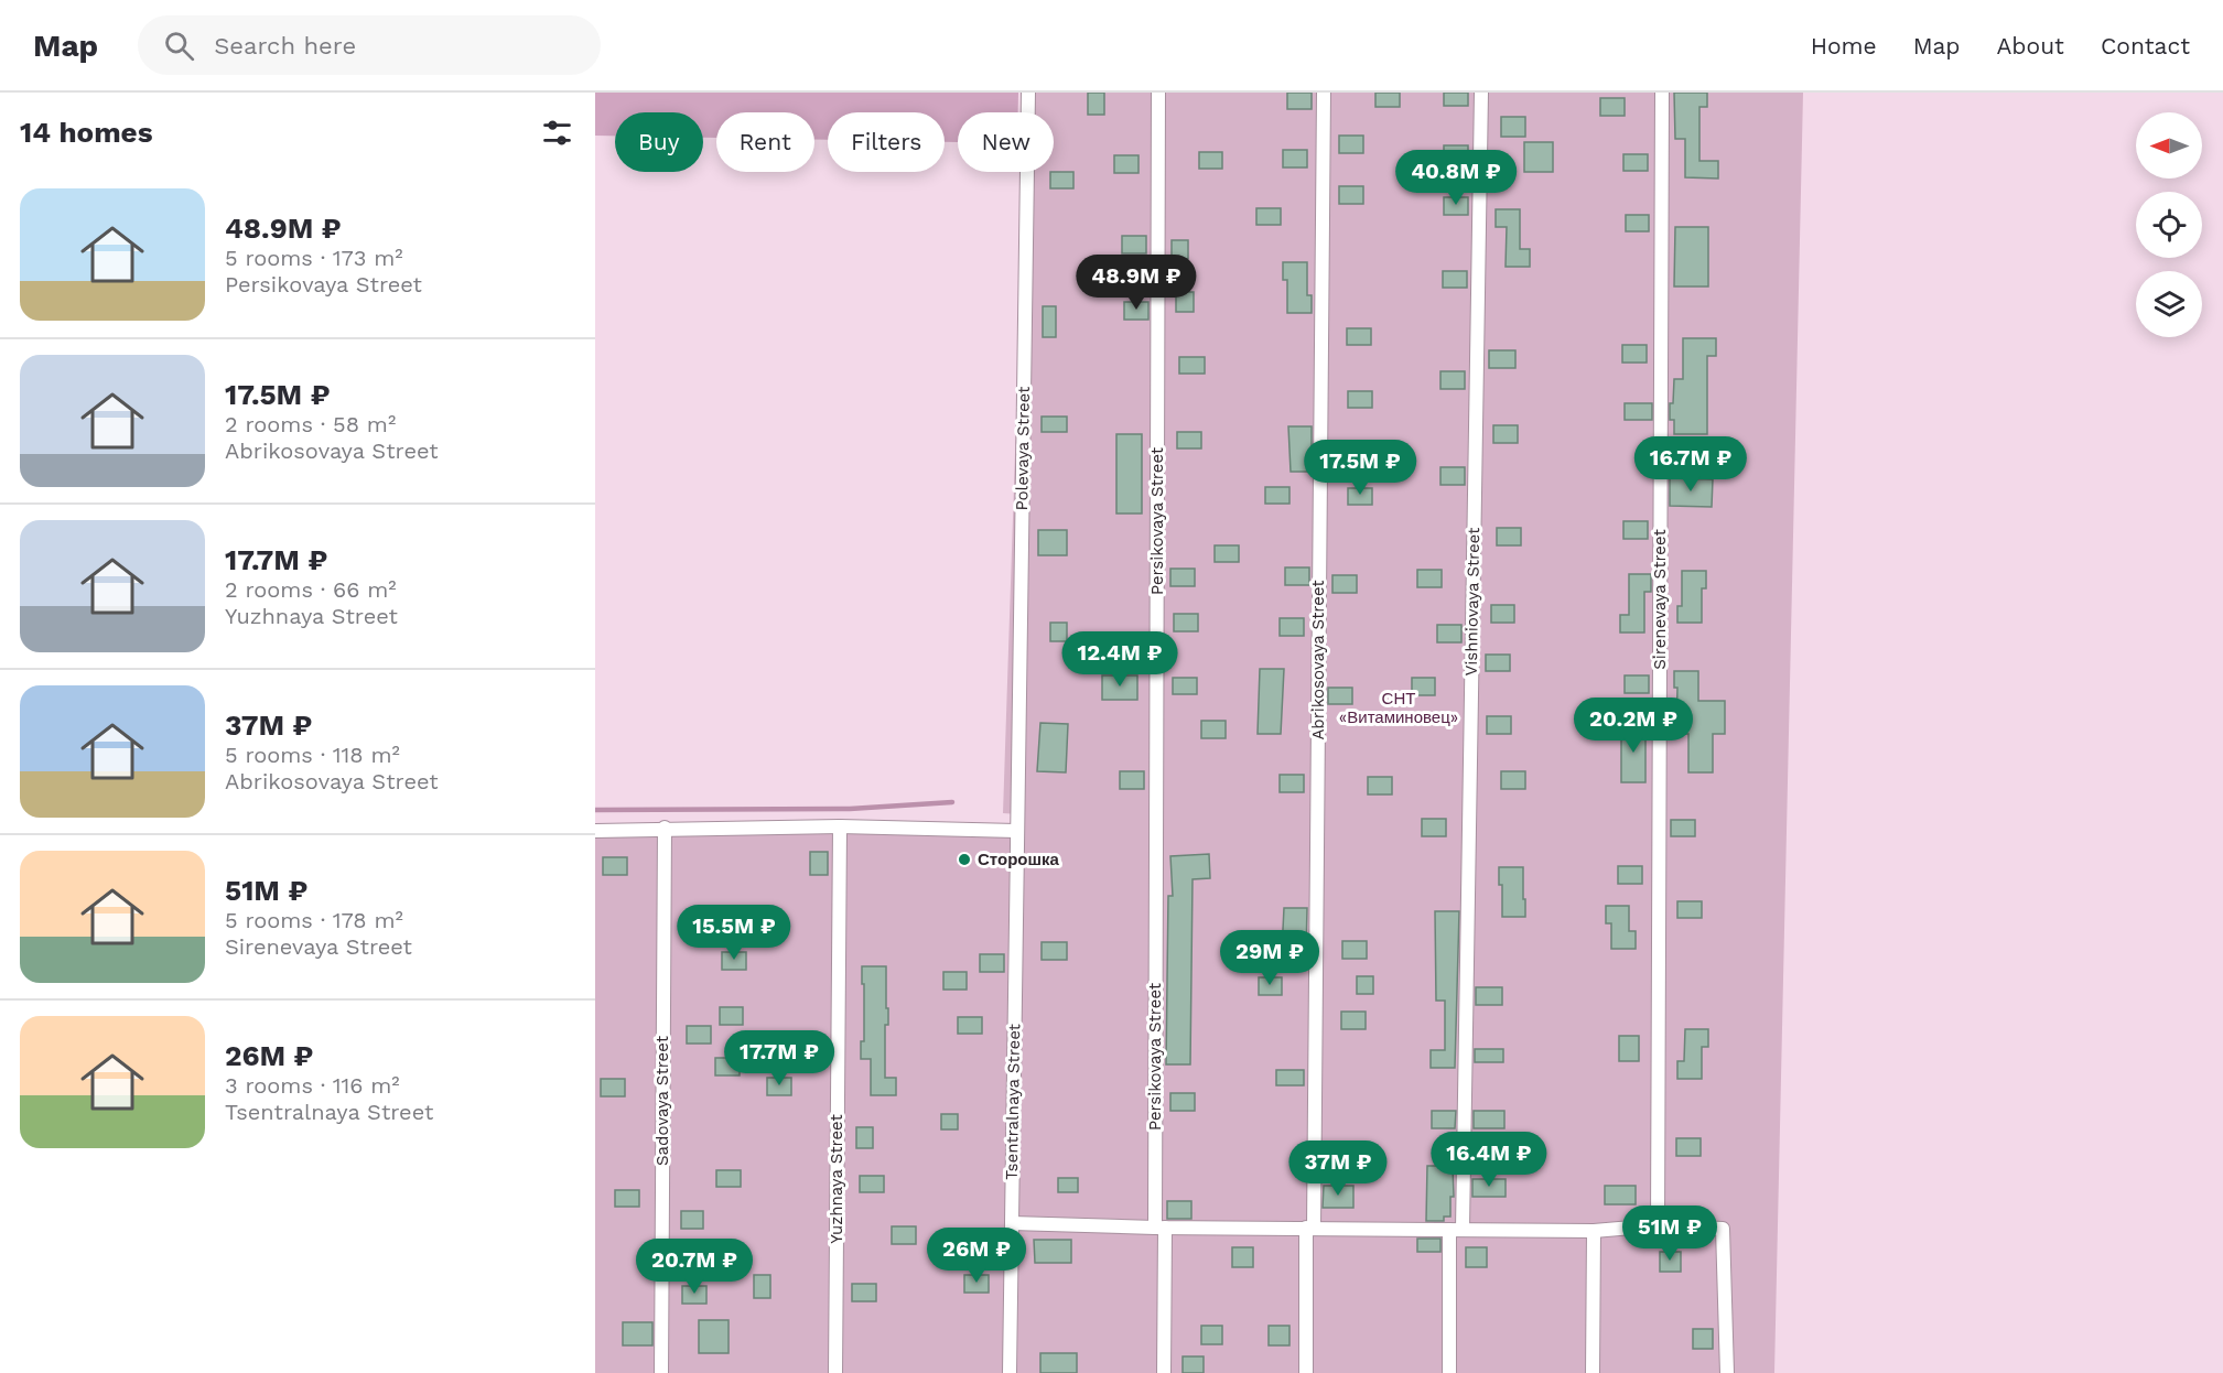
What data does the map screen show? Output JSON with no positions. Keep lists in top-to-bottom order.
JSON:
{
  "streets": {
    "street": [
      "Polevaya Street",
      "Persikovaya Street",
      "Sirenevaya Street",
      "Vishniovaya Street",
      "Abrikosovaya Street",
      "Sadovaya Street",
      "Tsentralnaya Street",
      "Yuzhnaya Street"
    ]
  },
  "crossings": [
    ["Polevaya Street", "Tsentralnaya Street"]
  ],
  "parks": ["СНТ «Витаминовец»"],
  "places": ["Сторошка"],
  "north": "left",
  "page": {
    "header": "Map",
    "search": "Search here",
    "nav": [
      "Home",
      "Map",
      "About",
      "Contact"
    ],
    "heading": "14 homes",
    "chip": [
      "Buy",
      "Rent",
      "Filters",
      "New"
    ],
    "price": [
      "40.8M ₽",
      "48.9M ₽",
      "16.7M ₽",
      "17.5M ₽",
      "12.4M ₽",
      "20.2M ₽",
      "15.5M ₽",
      "29M ₽",
      "17.7M ₽",
      "16.4M ₽",
      "37M ₽",
      "51M ₽",
      "26M ₽",
      "20.7M ₽"
    ],
    "list": [
      {
        "name": "48.9M ₽",
        "note": "5 rooms · 173 m² · Persikovaya Street"
      },
      {
        "name": "17.5M ₽",
        "note": "2 rooms · 58 m² · Abrikosovaya Street"
      },
      {
        "name": "17.7M ₽",
        "note": "2 rooms · 66 m² · Yuzhnaya Street"
      },
      {
        "name": "37M ₽",
        "note": "5 rooms · 118 m² · Abrikosovaya Street"
      },
      {
        "name": "51M ₽",
        "note": "5 rooms · 178 m² · Sirenevaya Street"
      },
      {
        "name": "26M ₽",
        "note": "3 rooms · 116 m² · Tsentralnaya Street"
      }
    ]
  }
}
